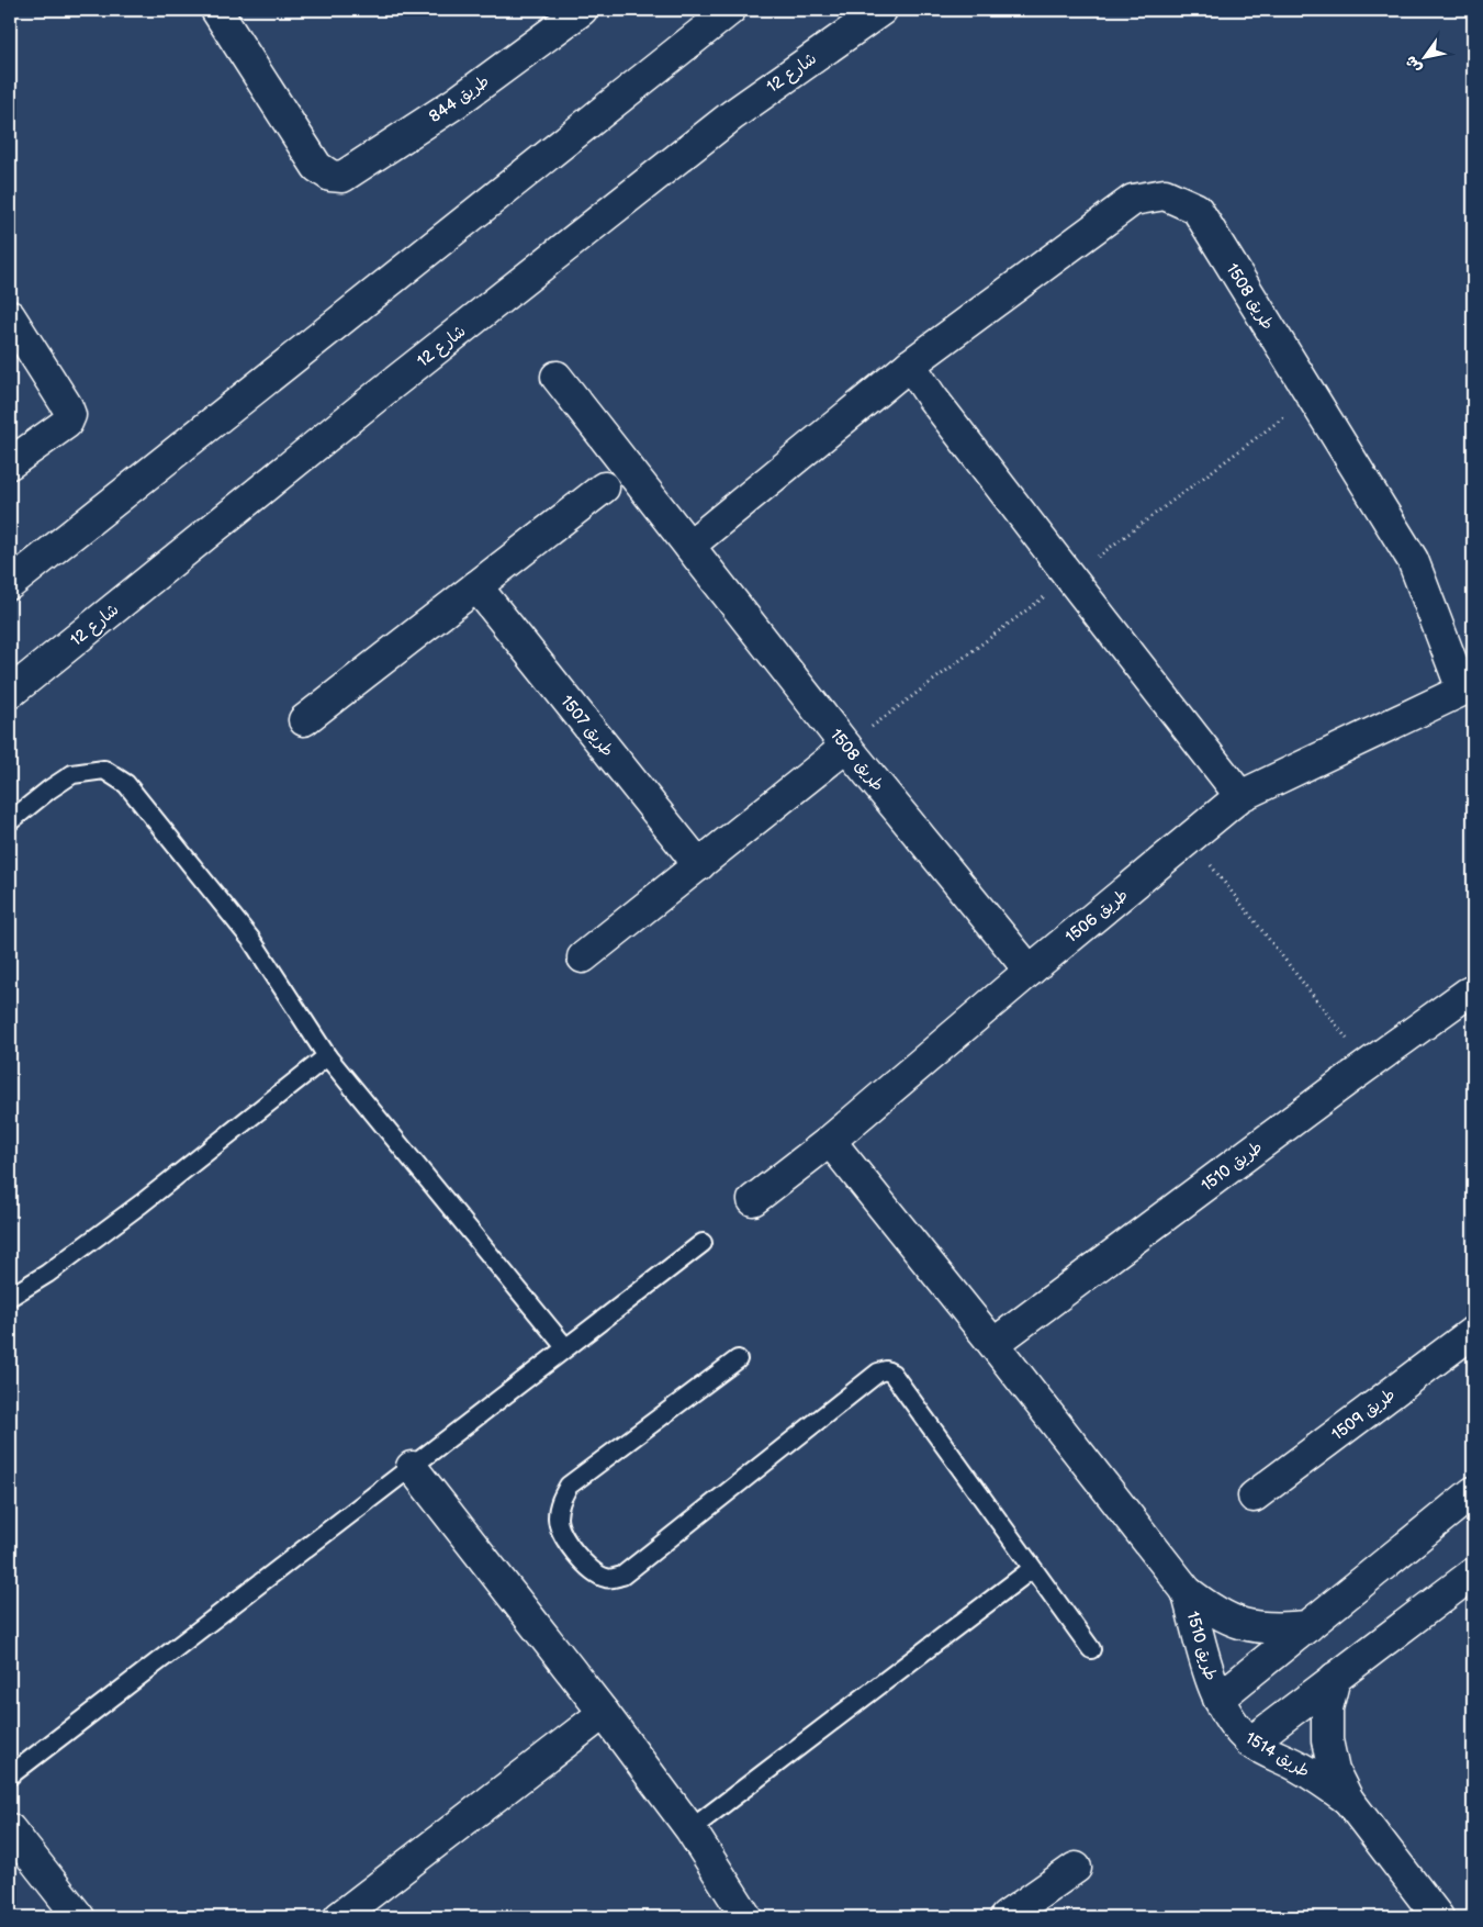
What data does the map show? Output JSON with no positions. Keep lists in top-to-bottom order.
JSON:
{
  "streets": {
    "street": [
      "شارع 12",
      "طريق 844",
      "طريق 1508",
      "طريق 1507",
      "طريق 1506",
      "طريق 1510",
      "طريق 1509",
      "طريق 1514"
    ]
  },
  "crossings": [
    ["طريق 1508", "طريق 1506"],
    ["طريق 1506", "طريق 1510"],
    ["طريق 1510", "طريق 1514"]
  ],
  "north": "bottom left"
}
